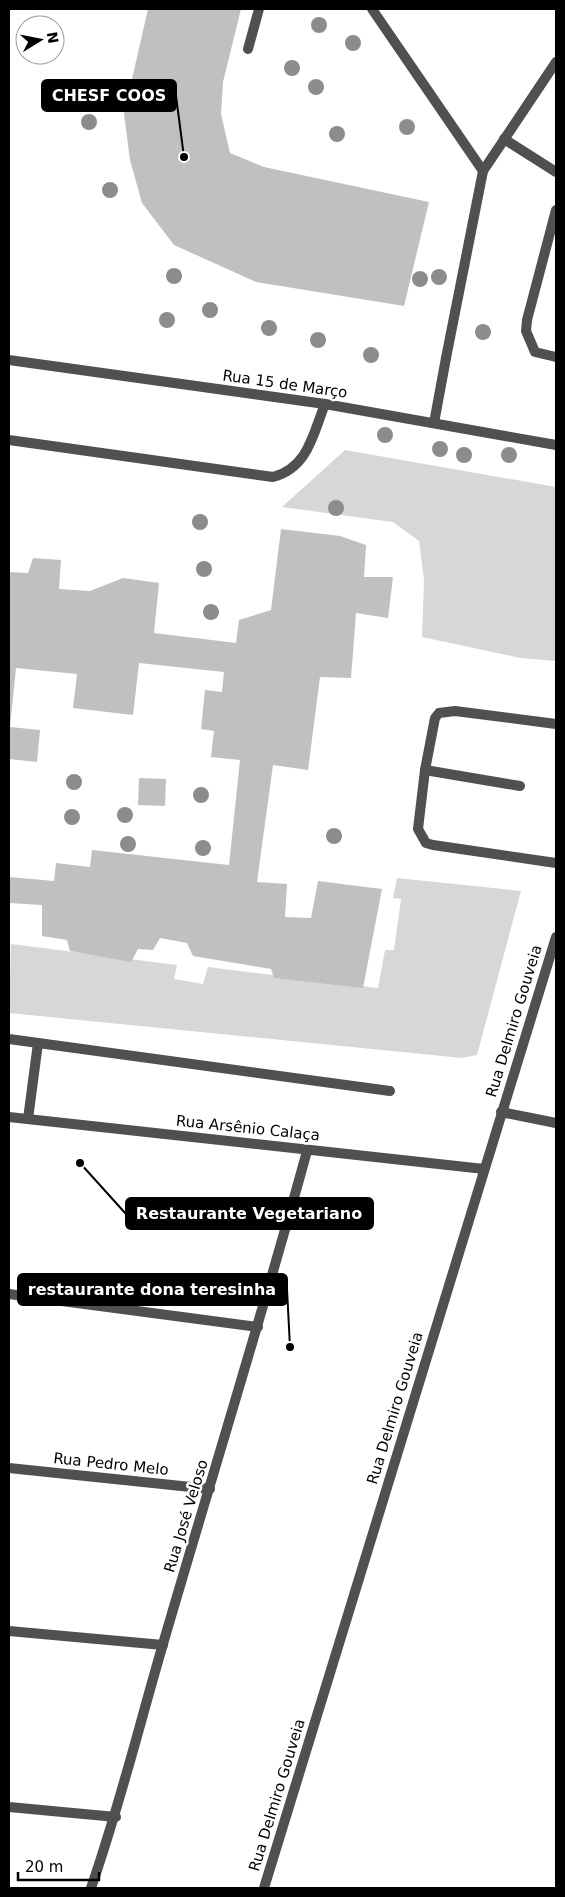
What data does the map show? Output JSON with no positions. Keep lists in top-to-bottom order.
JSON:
{
  "streets": {
    "street": [
      "Rua 15 de Março",
      "Rua Delmiro Gouveia",
      "Rua Arsênio Calaça",
      "Rua Pedro Melo",
      "Rua José Veloso"
    ]
  },
  "crossings": [
    ["Rua Delmiro Gouveia", "Rua Arsênio Calaça"],
    ["Rua Arsênio Calaça", "Rua José Veloso"],
    ["Rua Pedro Melo", "Rua José Veloso"]
  ],
  "places": ["CHESF COOS", "Restaurante Vegetariano", "restaurante dona teresinha"],
  "scale_bar": "20 m",
  "north": "right"
}
